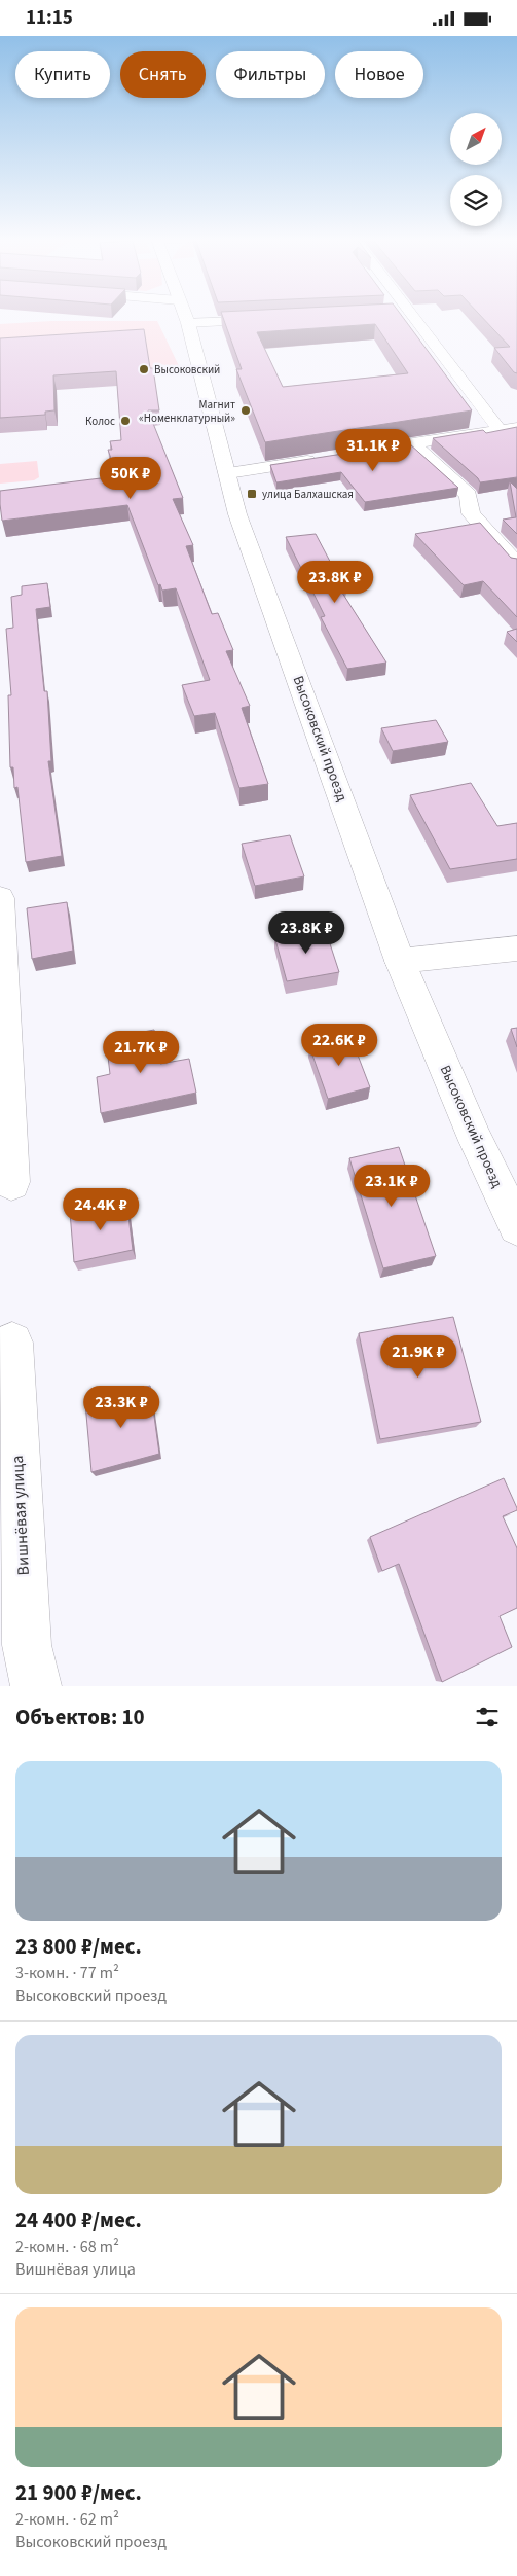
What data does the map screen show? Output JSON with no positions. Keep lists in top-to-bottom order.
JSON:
{
  "streets": {
    "street": ["Высоковский проезд", "Вишнёвая улица"]
  },
  "places": {
    "other": ["Высоковский", "Магнит «Номенклатурный»", "Колос"],
    "transit": ["улица Балхашская"]
  },
  "north": "top right",
  "page": {
    "status": "11:15",
    "chip": [
      "Купить",
      "Снять",
      "Фильтры",
      "Новое"
    ],
    "price": [
      "31.1K ₽",
      "50K ₽",
      "23.8K ₽",
      "23.8K ₽",
      "22.6K ₽",
      "21.7K ₽",
      "23.1K ₽",
      "24.4K ₽",
      "21.9K ₽",
      "23.3K ₽"
    ],
    "heading": "Объектов: 10",
    "list": [
      {
        "name": "23 800 ₽/мес.",
        "note": "3-комн. · 77 m² · Высоковский проезд"
      },
      {
        "name": "24 400 ₽/мес.",
        "note": "2-комн. · 68 m² · Вишнёвая улица"
      },
      {
        "name": "21 900 ₽/мес.",
        "note": "2-комн. · 62 m² · Высоковский проезд"
      }
    ]
  }
}
